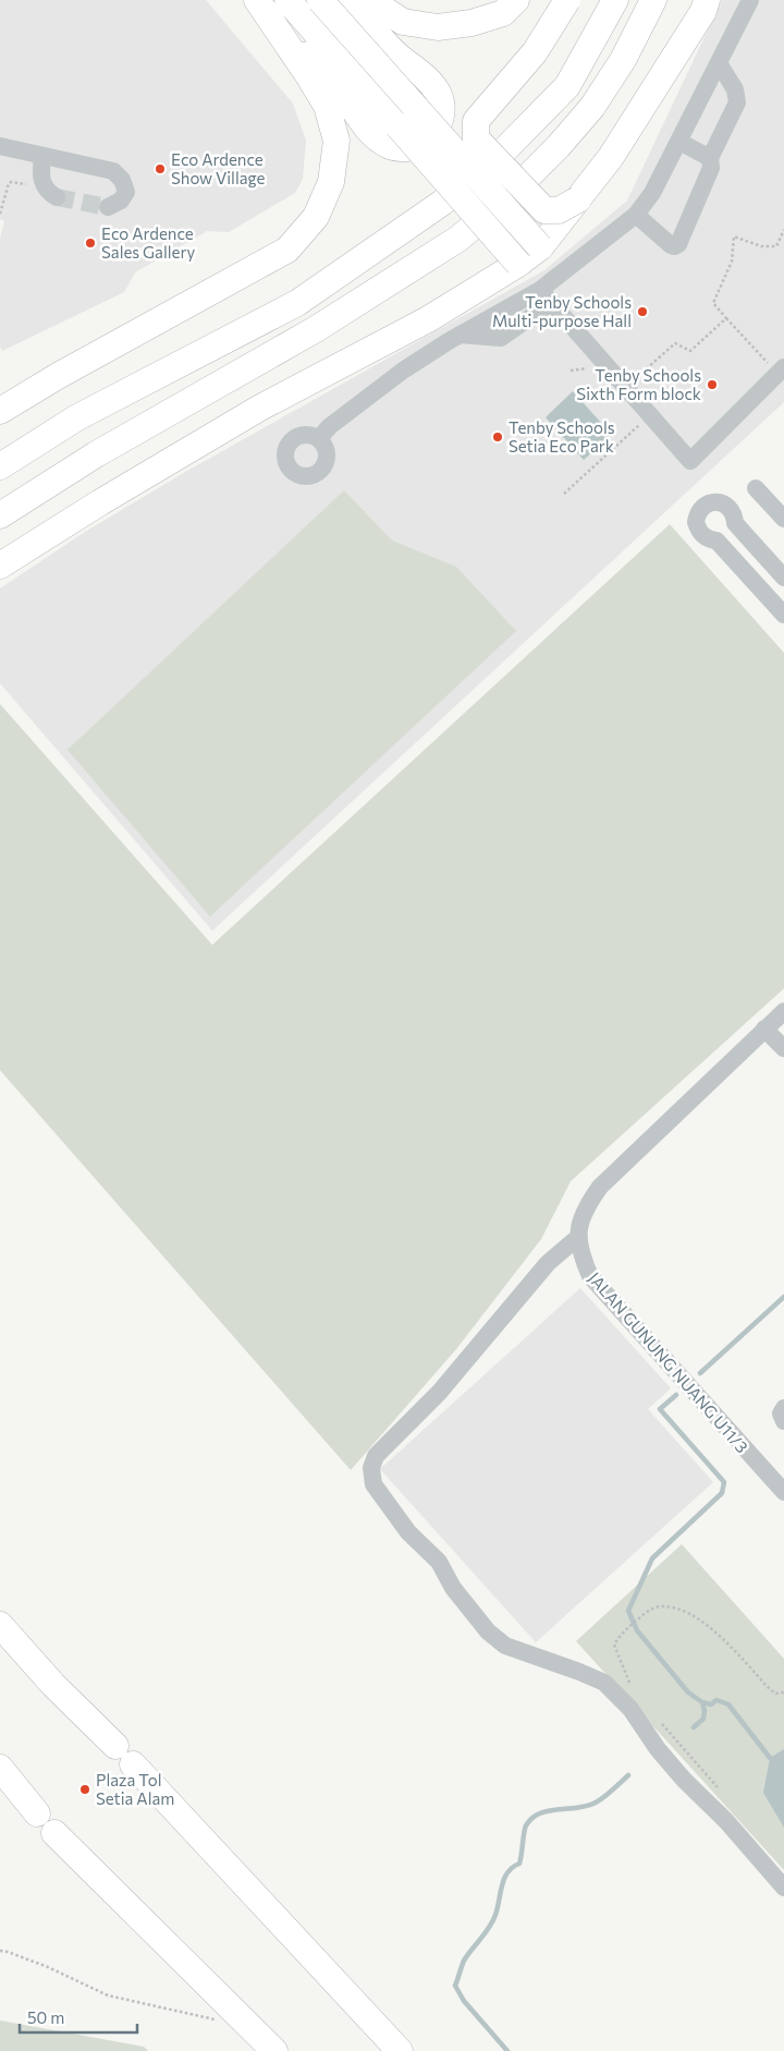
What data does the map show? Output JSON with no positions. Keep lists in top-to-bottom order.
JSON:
{
  "streets": {
    "street": ["JALAN GUNUNG NUANG U11/3"]
  },
  "places": [
    "Eco Ardence Show Village",
    "Eco Ardence Sales Gallery",
    "Tenby Schools Multi-purpose Hall",
    "Tenby Schools Sixth Form block",
    "Tenby Schools Setia Eco Park",
    "Plaza Tol Setia Alam"
  ],
  "scale_bar": "50 m"
}
